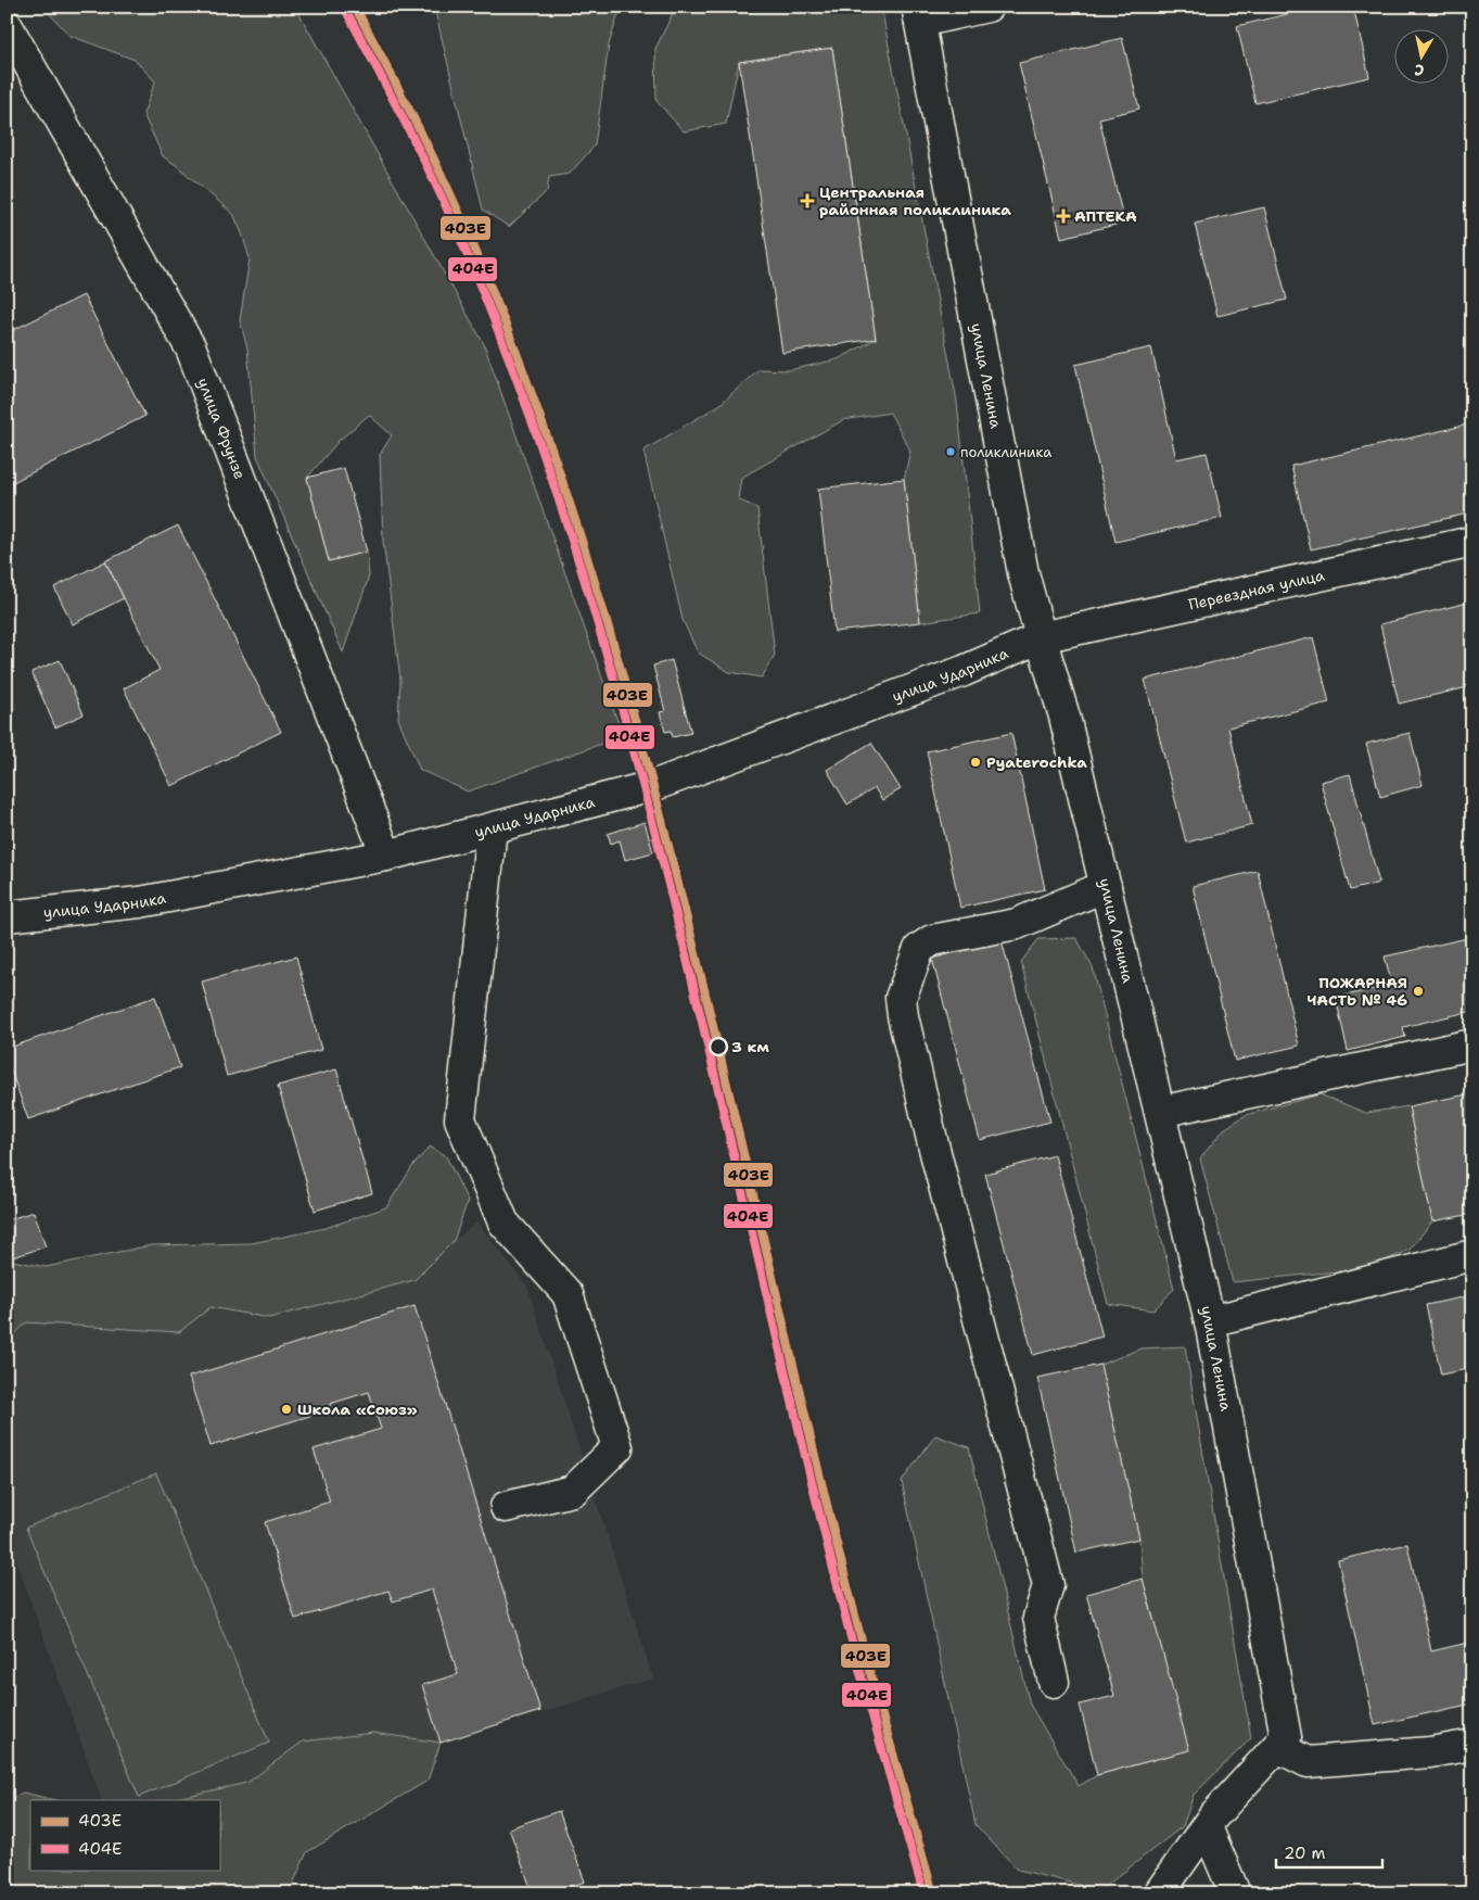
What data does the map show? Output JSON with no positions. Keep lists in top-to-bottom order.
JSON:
{
  "streets": {
    "street": [
      "улица Ленина",
      "улица Фрунзе",
      "Переездная улица",
      "улица Ударника"
    ]
  },
  "crossings": [
    ["улица Ленина", "Переездная улица"],
    ["улица Ленина", "улица Ударника"],
    ["улица Фрунзе", "улица Ударника"],
    ["Переездная улица", "улица Ударника"]
  ],
  "places": {
    "health": ["Центральная районная поликлиника", "АПТЕКА"],
    "other": [
      "поликлиника",
      "Pyaterochka",
      "ПОЖАРНАЯ ЧАСТЬ № 46",
      "3 км",
      "Школа «Союз»"
    ]
  },
  "lines": ["transit line 403Е", "transit line 404Е"],
  "legend": ["403Е", "404Е"],
  "scale_bar": "20 m",
  "north": "bottom"
}
